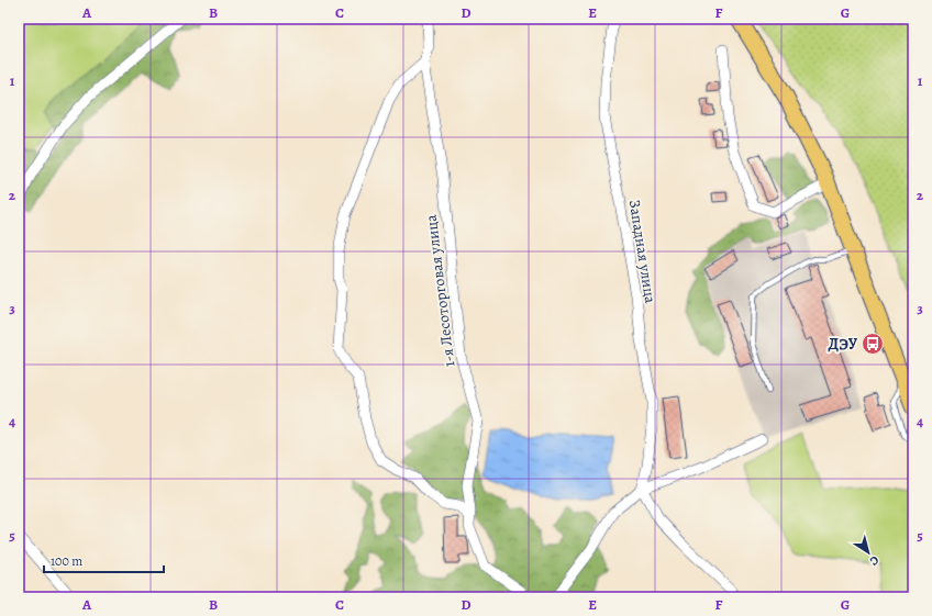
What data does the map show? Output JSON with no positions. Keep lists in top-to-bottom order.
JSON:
{
  "streets": {
    "street": ["Западная улица", "1-я Лесоторговая улица"]
  },
  "places": {
    "bus stop": ["ДЭУ"]
  },
  "scale_bar": "100 m",
  "north": "bottom right",
  "grid": {
    "columns": [
      "A",
      "B",
      "C",
      "D",
      "E",
      "F",
      "G"
    ],
    "rows": [
      "1",
      "2",
      "3",
      "4",
      "5"
    ]
  }
}
